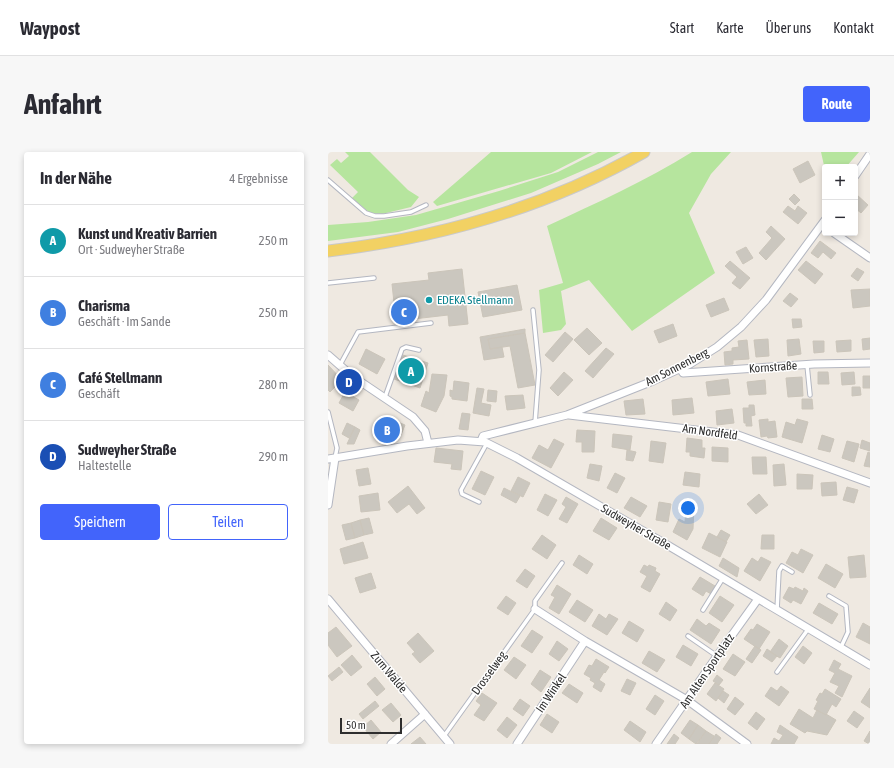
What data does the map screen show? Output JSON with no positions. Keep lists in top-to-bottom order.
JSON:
{
  "streets": {
    "street": [
      "Am Sonnenberg",
      "Kornstraße",
      "Am Nordfeld",
      "Sudweyher Straße",
      "Am Alten Sportplatz",
      "Zum Walde",
      "Im Winkel"
    ],
    "lane": ["Drosselweg"]
  },
  "crossings": [
    ["Am Sonnenberg", "Kornstraße"],
    ["Am Sonnenberg", "Am Nordfeld"],
    ["Am Sonnenberg", "Sudweyher Straße"],
    ["Sudweyher Straße", "Am Alten Sportplatz"],
    ["Zum Walde", "Drosselweg"]
  ],
  "places": ["EDEKA Stellmann"],
  "scale_bar": "50 m",
  "page": {
    "header": "Waypost",
    "nav": [
      "Start",
      "Karte",
      "Über uns",
      "Kontakt"
    ],
    "buttons": [
      "Route",
      ["Speichern", "Teilen"]
    ],
    "title": "Anfahrt",
    "heading": ["In der Nähe", "4 Ergebnisse"],
    "map_buttons": ["+", "−"],
    "list": [
      {
        "mark": "A",
        "name": "Kunst und Kreativ Barrien",
        "note": "Ort · Sudweyher Straße",
        "value": "250 m"
      },
      {
        "mark": "B",
        "name": "Charisma",
        "note": "Geschäft · Im Sande",
        "value": "250 m"
      },
      {
        "mark": "C",
        "name": "Café Stellmann",
        "note": "Geschäft",
        "value": "280 m"
      },
      {
        "mark": "D",
        "name": "Sudweyher Straße",
        "note": "Haltestelle",
        "value": "290 m"
      }
    ],
    "pins": [
      "C",
      "A",
      "D",
      "B"
    ],
    "scale": "50 m"
  }
}
